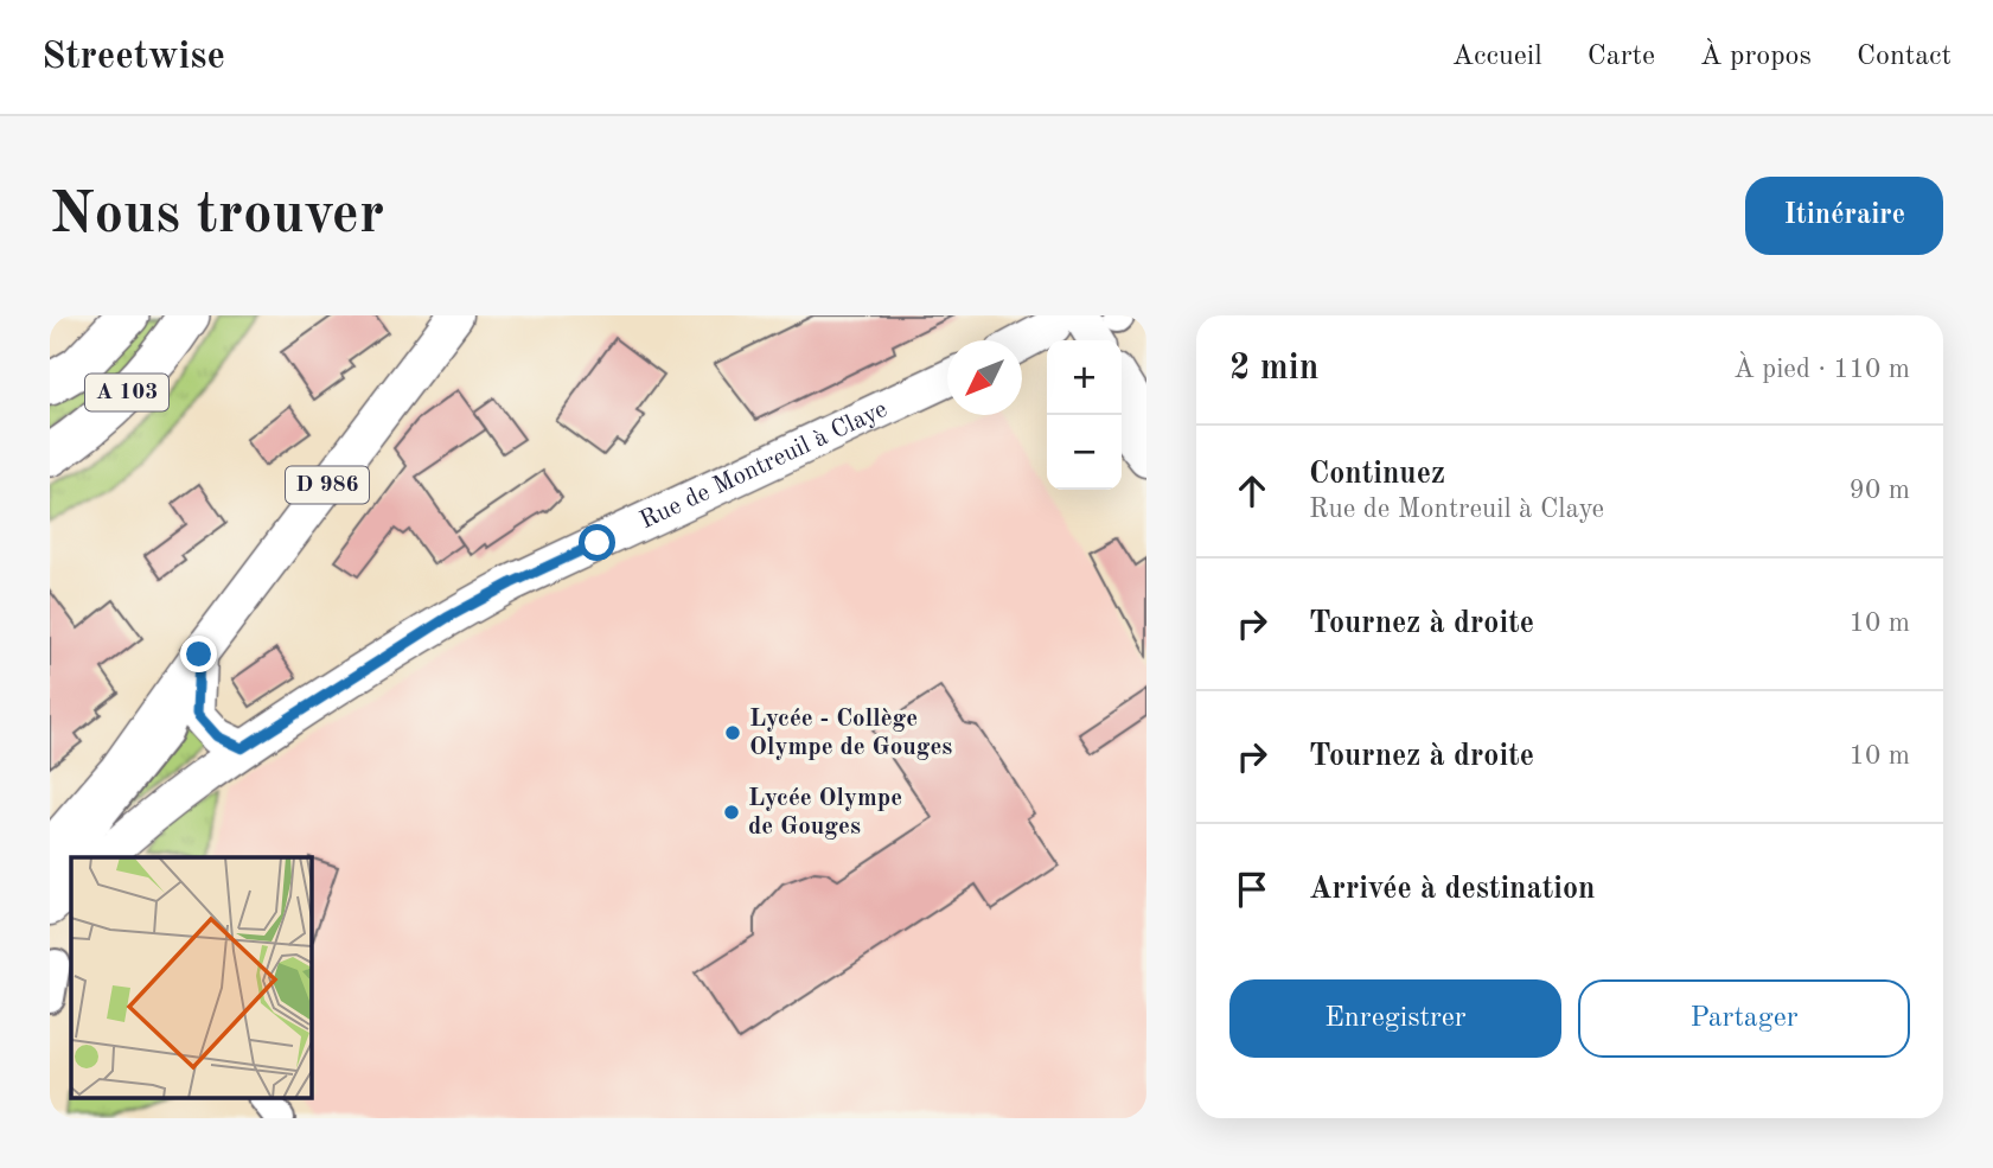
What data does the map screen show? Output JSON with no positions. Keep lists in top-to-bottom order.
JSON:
{
  "streets": {
    "highway": ["A 103"],
    "main road": ["Rue de Montreuil à Claye", "D 986"]
  },
  "places": ["Lycée - Collège Olympe de Gouges", "Lycée Olympe de Gouges"],
  "north": "bottom left",
  "page": {
    "header": "Streetwise",
    "nav": [
      "Accueil",
      "Carte",
      "À propos",
      "Contact"
    ],
    "buttons": [
      "Itinéraire",
      ["Enregistrer", "Partager"]
    ],
    "title": "Nous trouver",
    "heading": ["2 min", "À pied · 110 m"],
    "map_buttons": ["+", "−"],
    "list": [
      ["Continuez", "Rue de Montreuil à Claye", "90 m"],
      ["Tournez à droite", "10 m"],
      ["Tournez à droite", "10 m"],
      "Arrivée à destination"
    ]
  }
}
